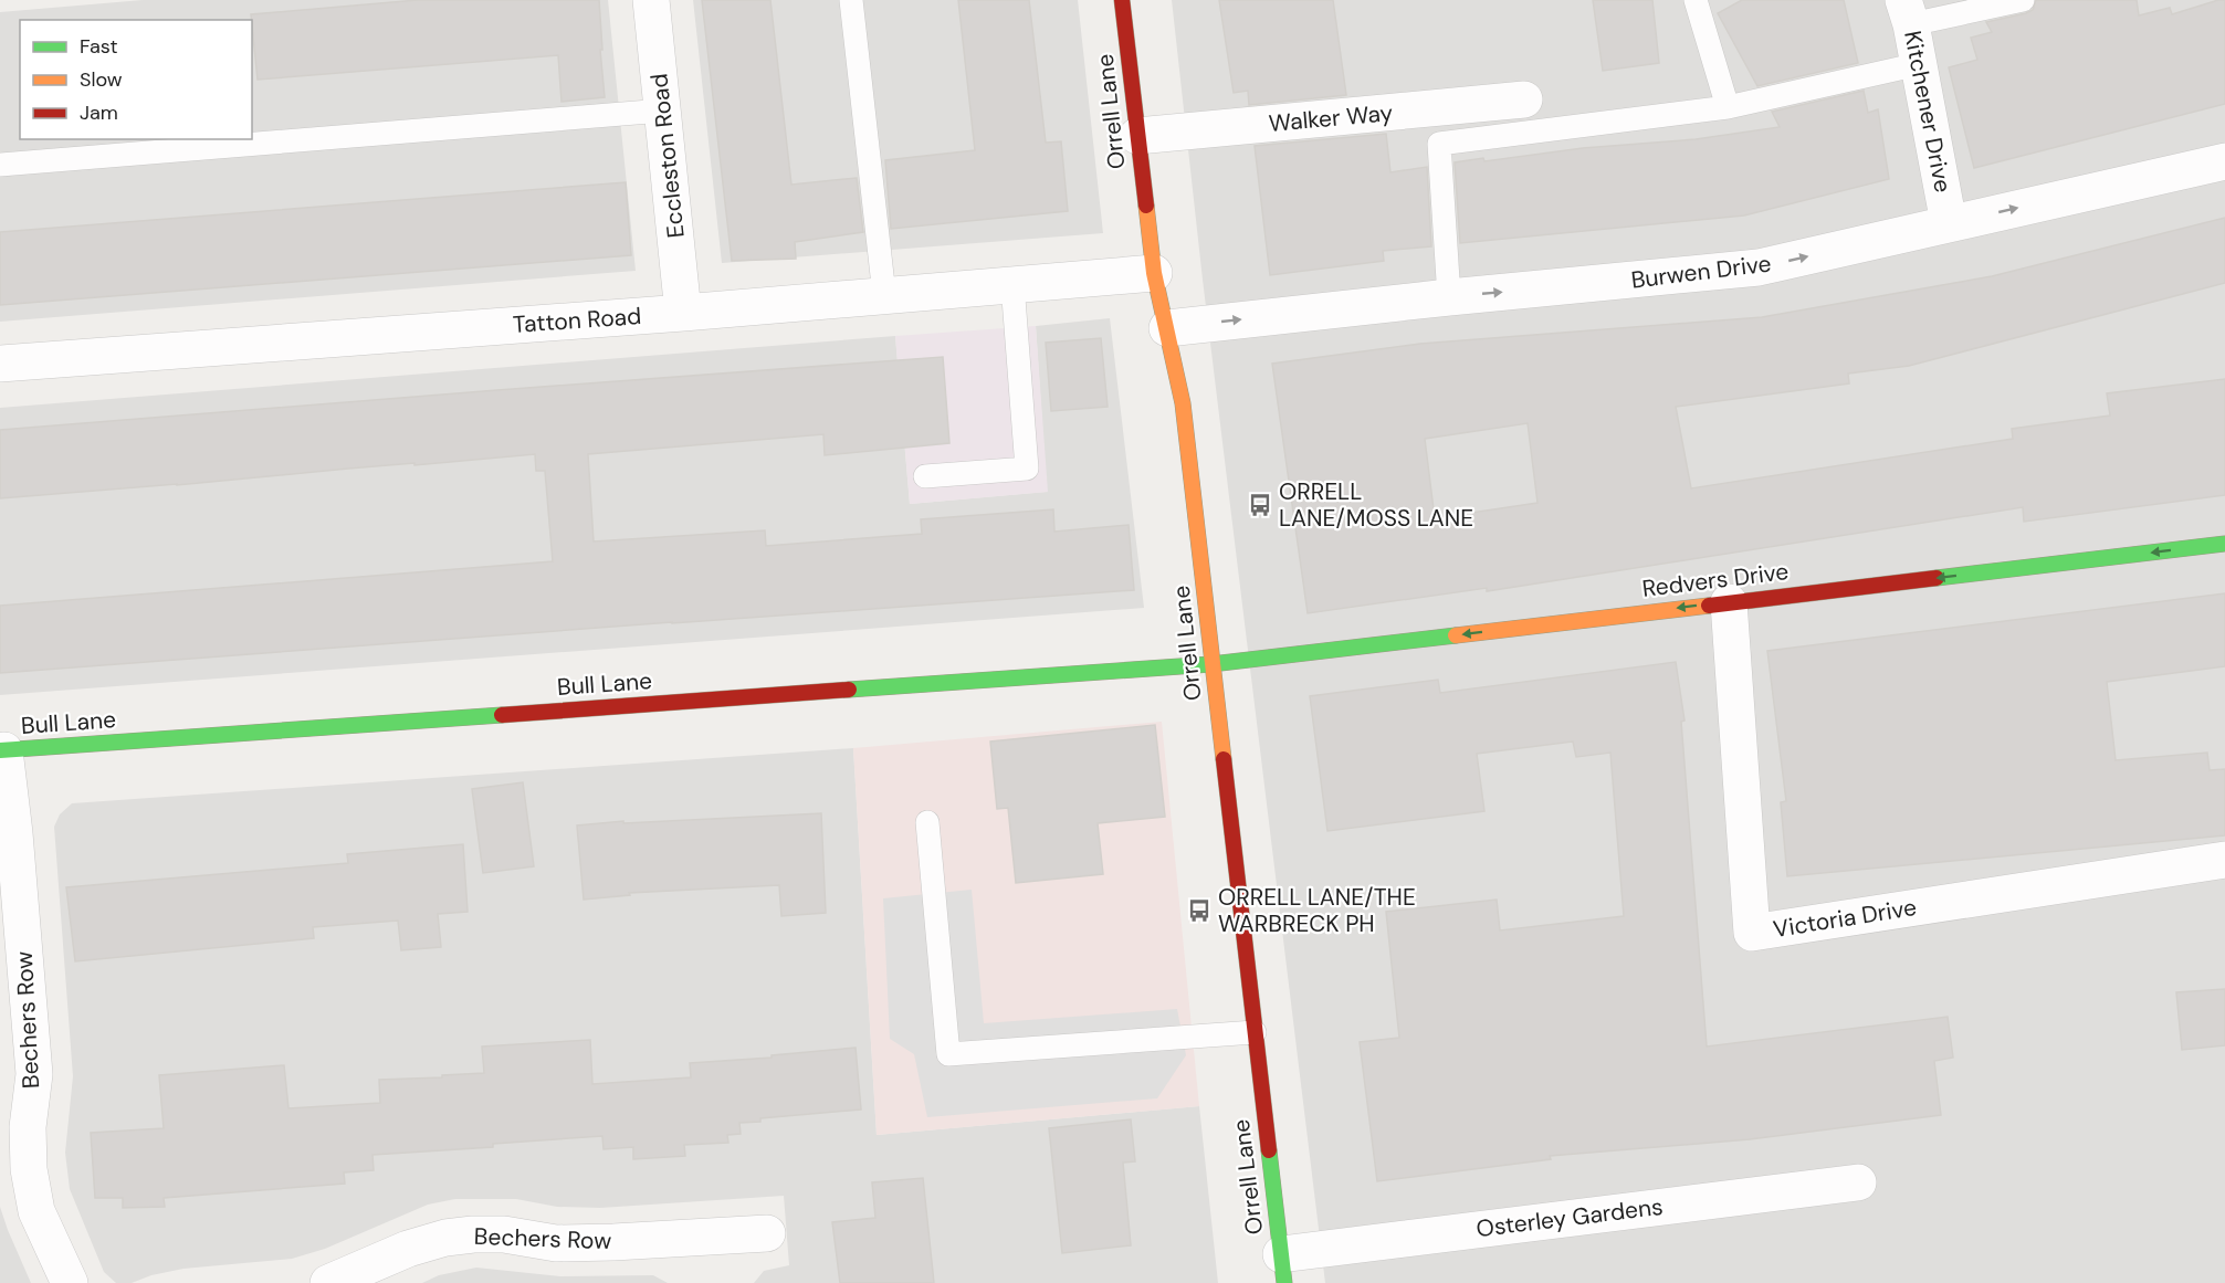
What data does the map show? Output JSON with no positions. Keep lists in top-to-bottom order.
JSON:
{
  "streets": {
    "street": [
      "Orrell Lane",
      "Kitchener Drive",
      "Walker Way",
      "Eccleston Road",
      "Burwen Drive",
      "Tatton Road",
      "Redvers Drive",
      "Bull Lane",
      "Victoria Drive",
      "Bechers Row",
      "Osterley Gardens"
    ]
  },
  "crossings": [
    ["Orrell Lane", "Walker Way"],
    ["Orrell Lane", "Burwen Drive"],
    ["Orrell Lane", "Tatton Road"],
    ["Orrell Lane", "Redvers Drive"],
    ["Orrell Lane", "Bull Lane"],
    ["Orrell Lane", "Osterley Gardens"],
    ["Kitchener Drive", "Burwen Drive"],
    ["Eccleston Road", "Tatton Road"],
    ["Redvers Drive", "Bull Lane"],
    ["Redvers Drive", "Victoria Drive"],
    ["Bull Lane", "Bechers Row"]
  ],
  "one_way": ["Burwen Drive", "Redvers Drive"],
  "places": {
    "bus stop": ["ORRELL LANE/MOSS LANE", "ORRELL LANE/THE WARBRECK PH"]
  },
  "legend": ["Fast", "Slow", "Jam"]
}
